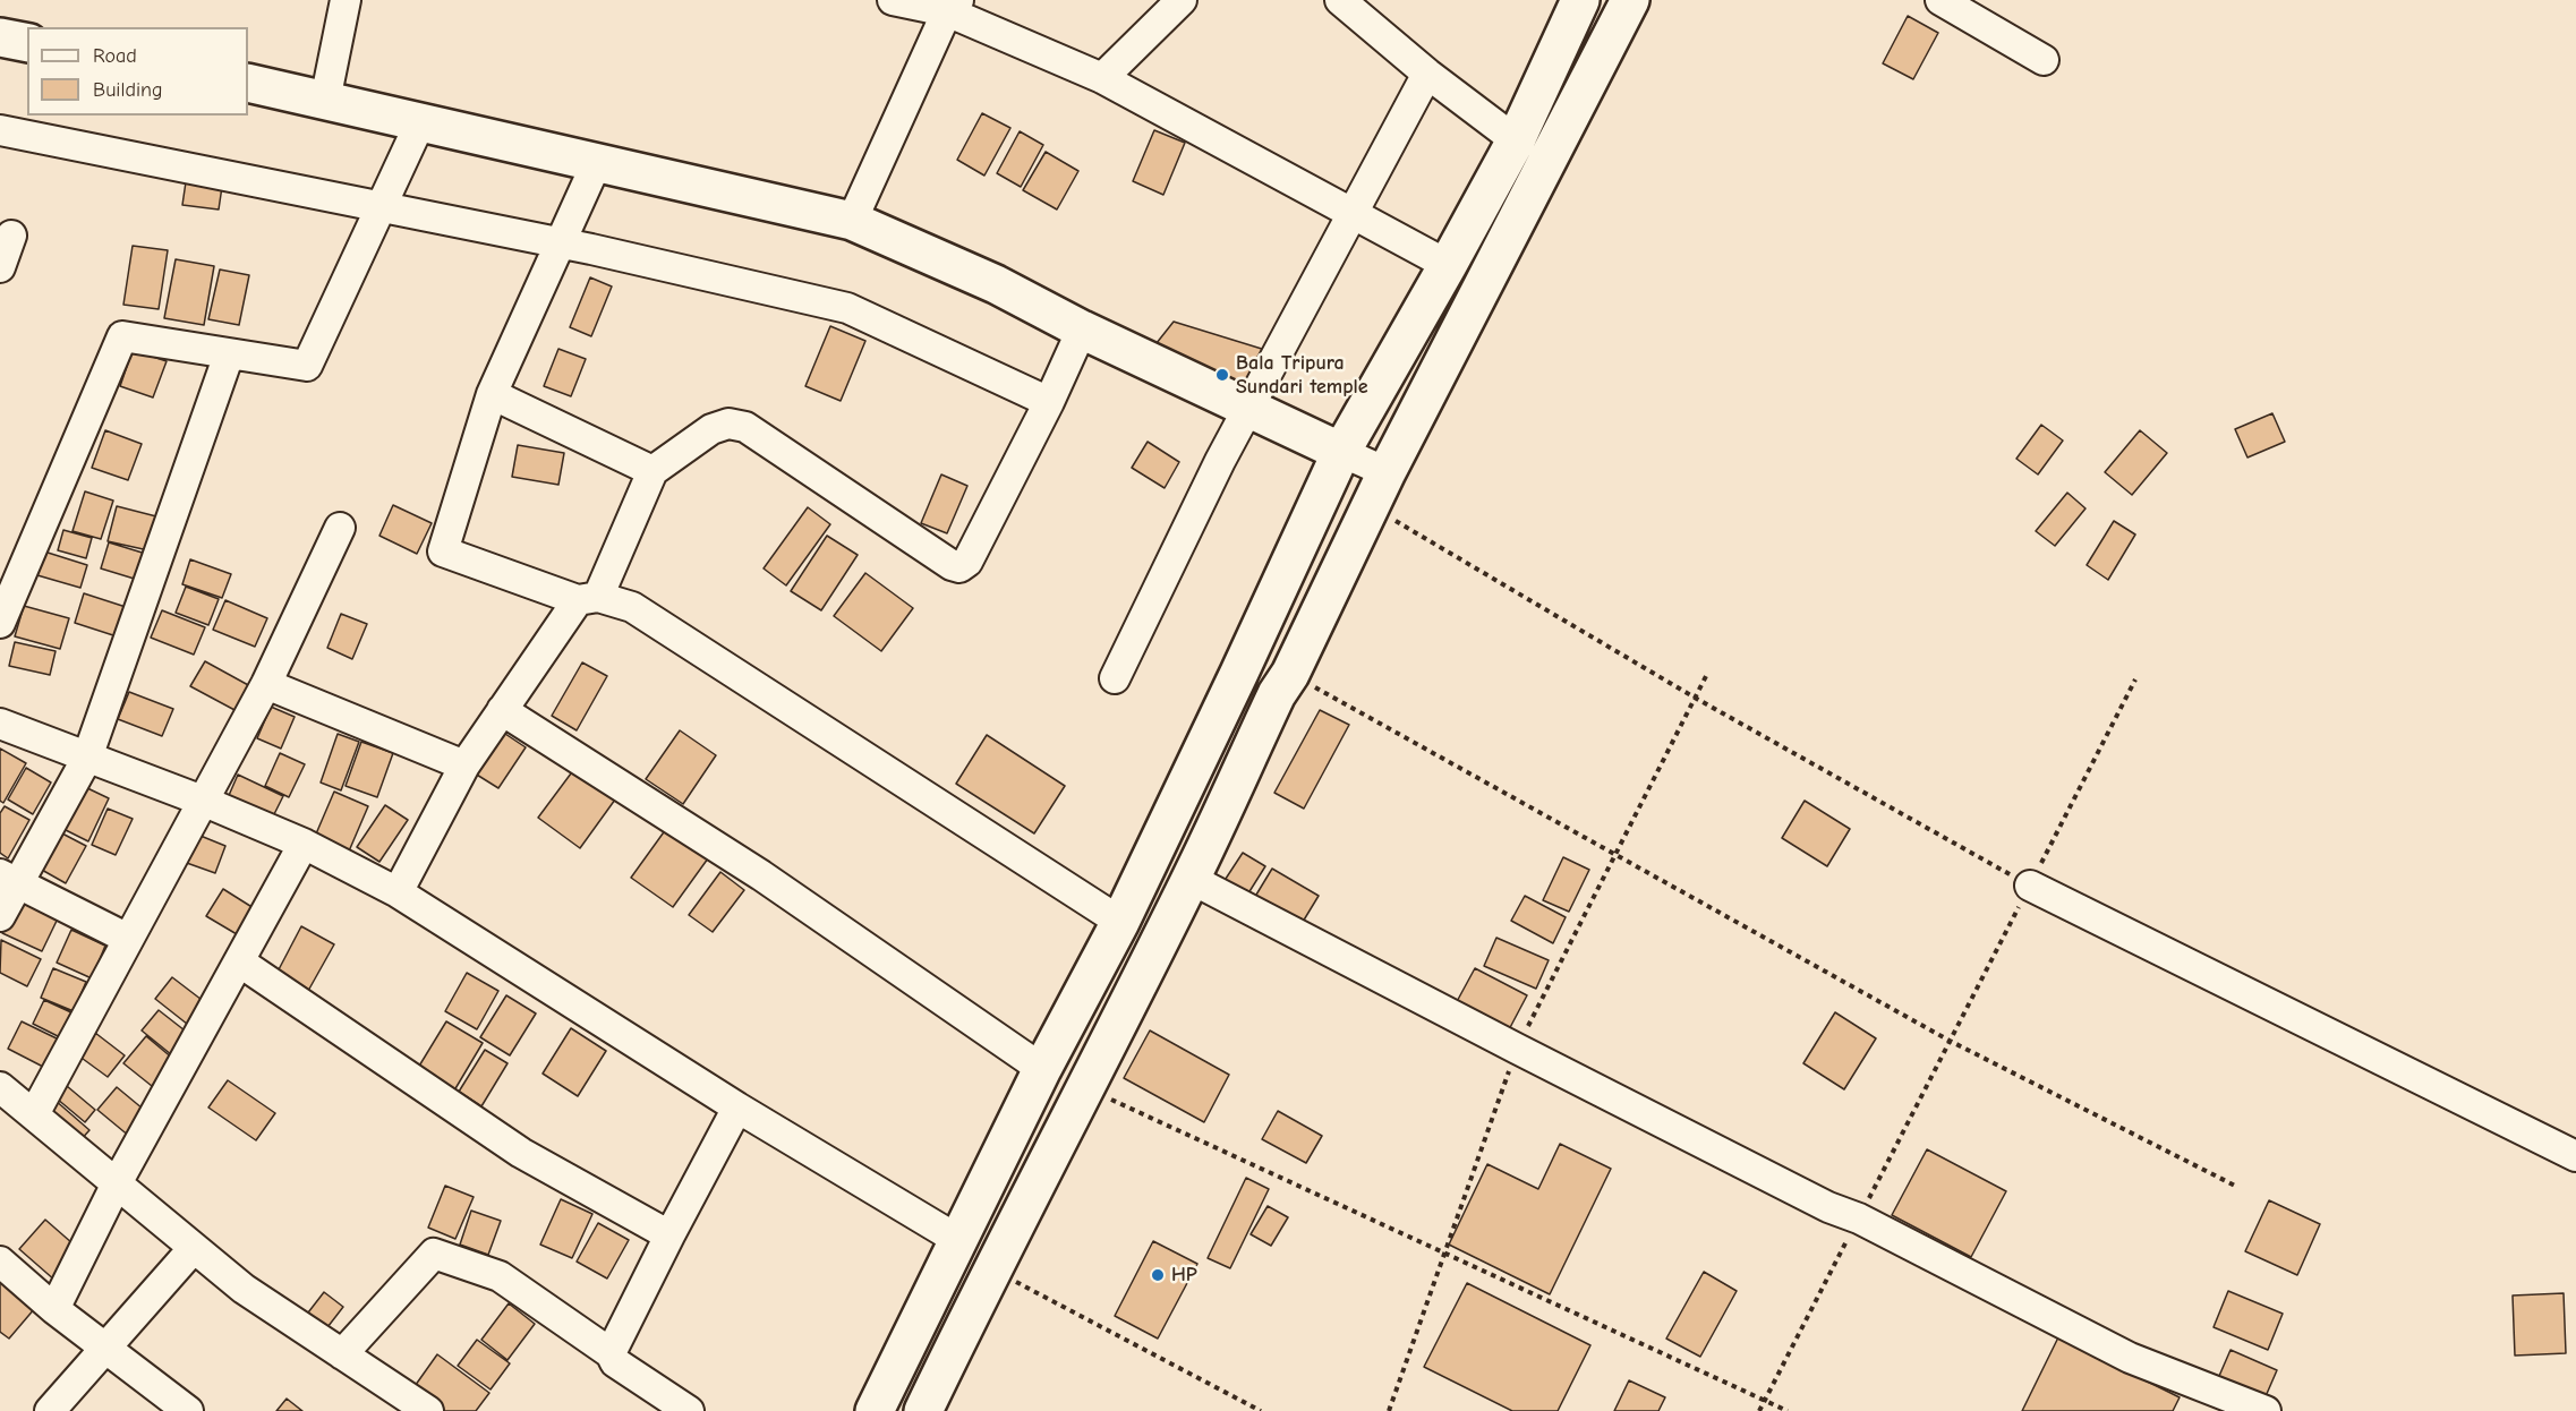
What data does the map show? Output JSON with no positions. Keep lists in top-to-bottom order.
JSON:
{
  "places": ["Bala Tripura Sundari temple", "HP"],
  "legend": ["Road", "Building"]
}
